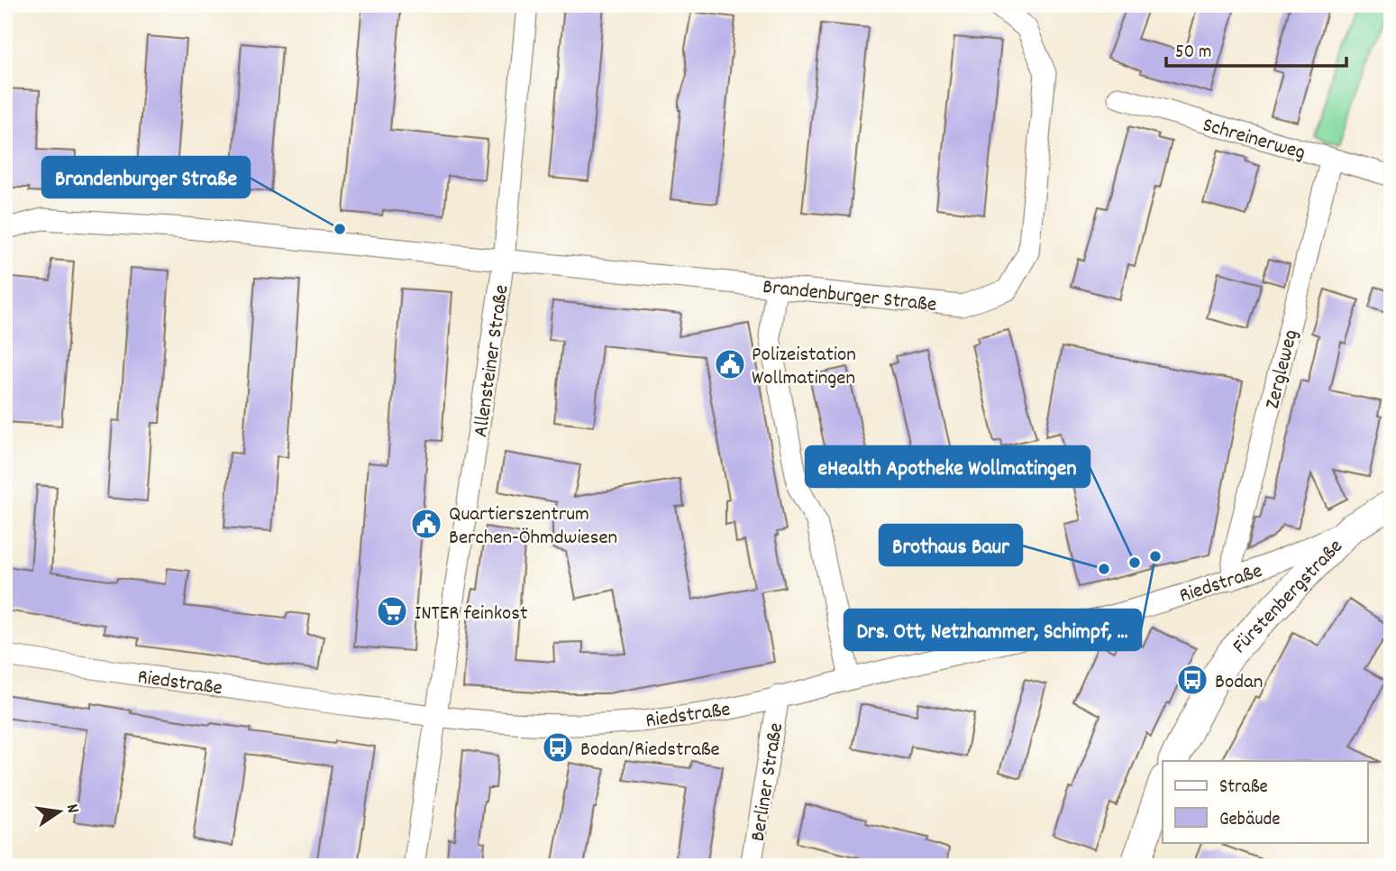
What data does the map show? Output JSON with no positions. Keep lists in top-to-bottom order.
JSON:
{
  "streets": {
    "main road": ["Fürstenbergstraße"],
    "street": [
      "Schreinerweg",
      "Brandenburger Straße",
      "Allensteiner Straße",
      "Zergleweg",
      "Riedstraße",
      "Berliner Straße"
    ]
  },
  "crossings": [
    ["Schreinerweg", "Zergleweg"],
    ["Brandenburger Straße", "Allensteiner Straße"],
    ["Allensteiner Straße", "Riedstraße"],
    ["Zergleweg", "Riedstraße"],
    ["Riedstraße", "Fürstenbergstraße"],
    ["Riedstraße", "Berliner Straße"]
  ],
  "places": {
    "other": [
      "Brandenburger Straße",
      "Drs. Ott, Netzhammer, Schimpf, ...",
      "eHealth Apotheke Wollmatingen",
      "Brothaus Baur"
    ],
    "public building": ["Polizeistation Wollmatingen", "Quartierszentrum Berchen-Öhmdwiesen"],
    "supermarket": ["INTER feinkost"],
    "bus stop": ["Bodan", "Bodan/Riedstraße"]
  },
  "legend": ["Straße", "Gebäude"],
  "scale_bar": "50 m",
  "north": "right"
}
